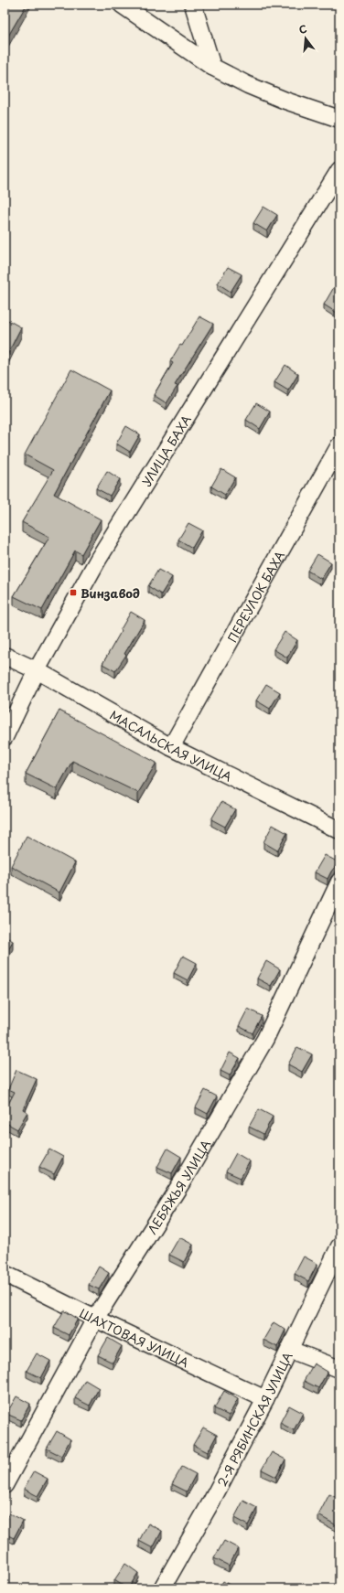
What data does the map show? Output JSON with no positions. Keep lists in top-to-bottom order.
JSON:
{
  "streets": {
    "street": [
      "УЛИЦА БАХА",
      "ПЕРЕУЛОК БАХА",
      "МАСАЛЬСКАЯ УЛИЦА",
      "ЛЕБЯЖЬЯ УЛИЦА",
      "ШАХТОВАЯ УЛИЦА",
      "2-Я РЯБИНСКАЯ УЛИЦА"
    ]
  },
  "crossings": [
    ["УЛИЦА БАХА", "МАСАЛЬСКАЯ УЛИЦА"],
    ["ПЕРЕУЛОК БАХА", "МАСАЛЬСКАЯ УЛИЦА"],
    ["ЛЕБЯЖЬЯ УЛИЦА", "ШАХТОВАЯ УЛИЦА"],
    ["ШАХТОВАЯ УЛИЦА", "2-Я РЯБИНСКАЯ УЛИЦА"]
  ],
  "places": {
    "transit": ["Винзавод"]
  },
  "north": "top"
}
